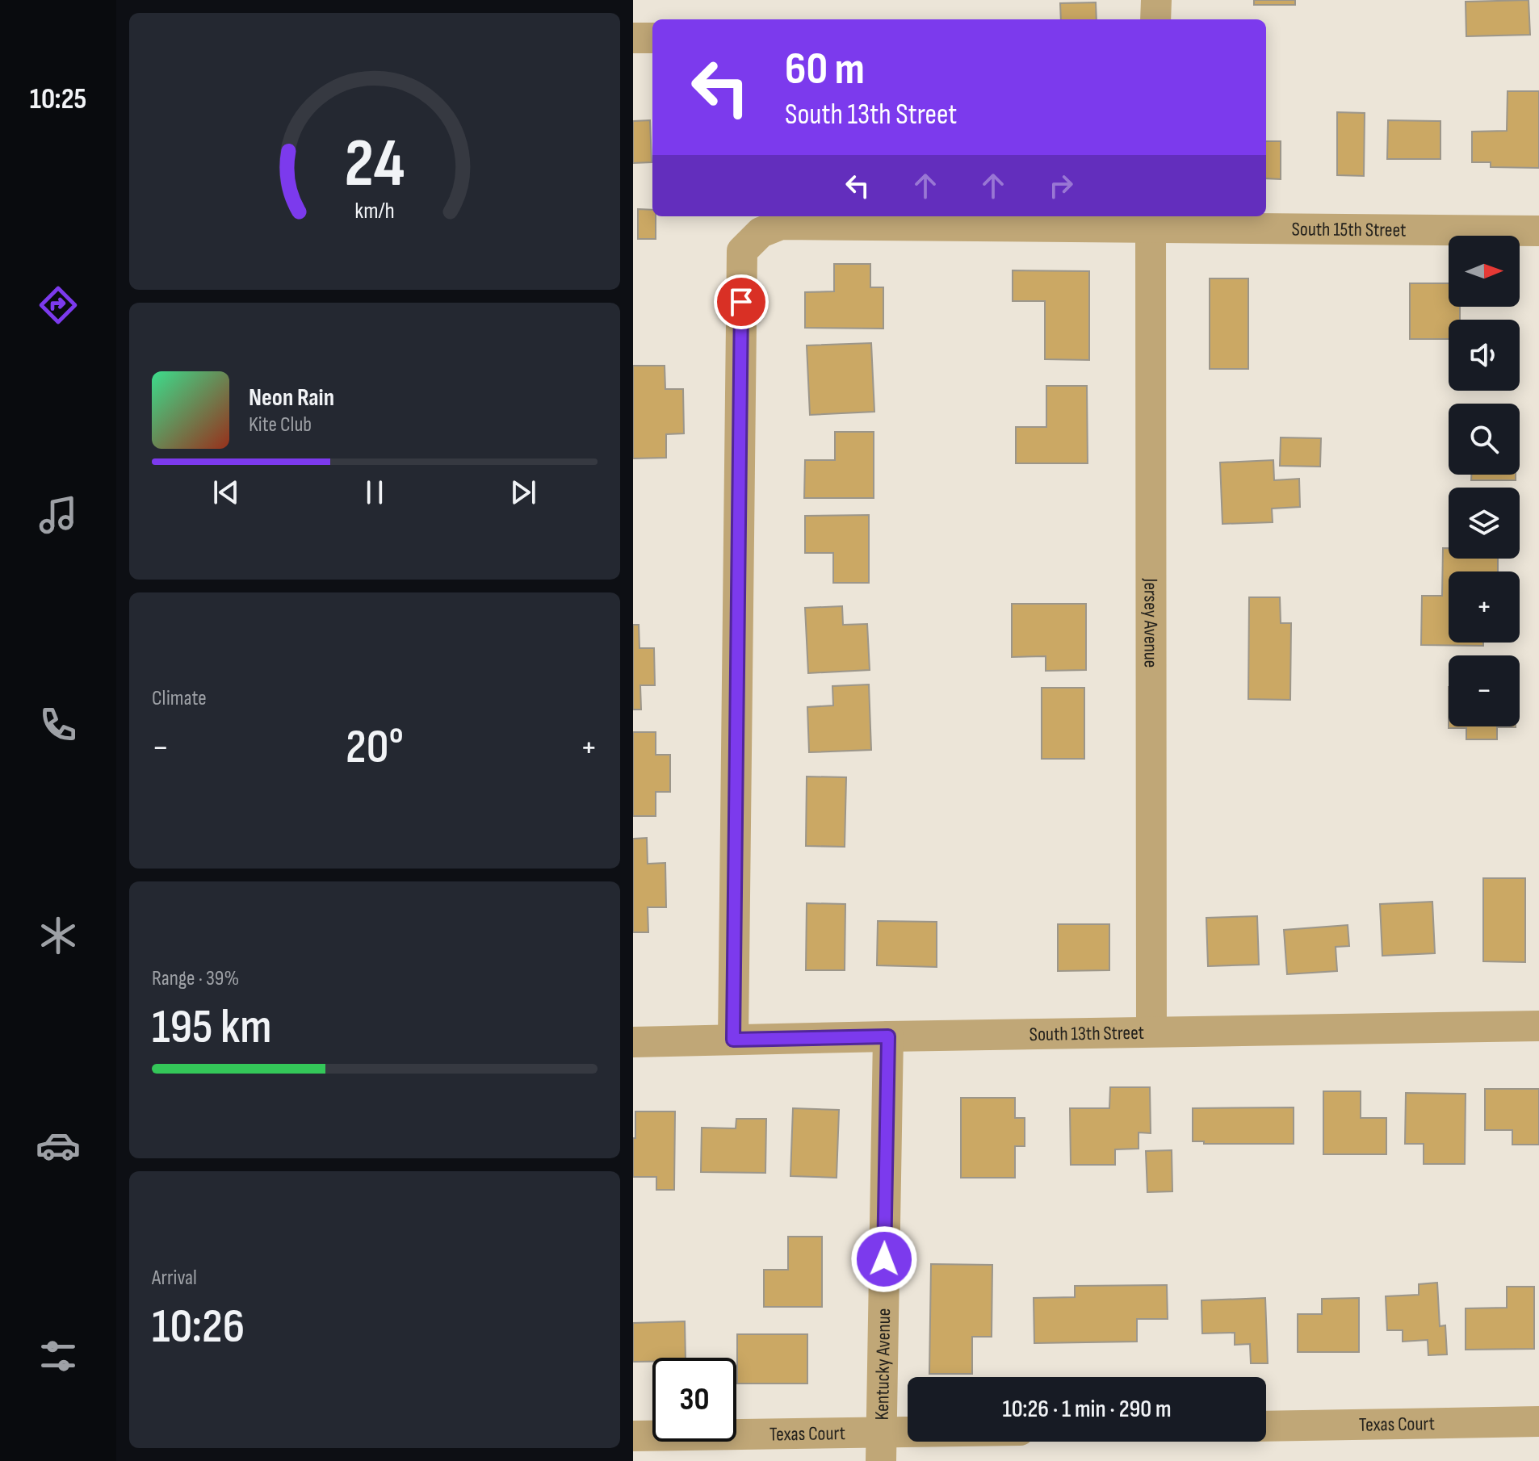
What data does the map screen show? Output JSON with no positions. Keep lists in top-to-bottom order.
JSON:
{
  "streets": {
    "street": [
      "South 15th Street",
      "Jersey Avenue",
      "South 13th Street",
      "Kentucky Avenue",
      "Texas Court"
    ]
  },
  "crossings": [
    ["South 15th Street", "Jersey Avenue"],
    ["South 15th Street", "South 13th Street"],
    ["Jersey Avenue", "South 13th Street"],
    ["South 13th Street", "Kentucky Avenue"],
    ["Kentucky Avenue", "Texas Court"]
  ],
  "north": "right",
  "page": {
    "tabs": "10:25",
    "turn": ["60 m", "South 13th Street"],
    "map_buttons": ["+", "−"],
    "song": ["Neon Rain", "Kite Club"],
    "tile": [
      "Climate",
      ["Range · 39%", "195 km"],
      ["Arrival", "10:26"]
    ],
    "heat": ["−", "20°", "+"],
    "limit": "30",
    "trip": "10:26 · 1 min · 290 m",
    "gauge": ["24", "km/h"]
  }
}
